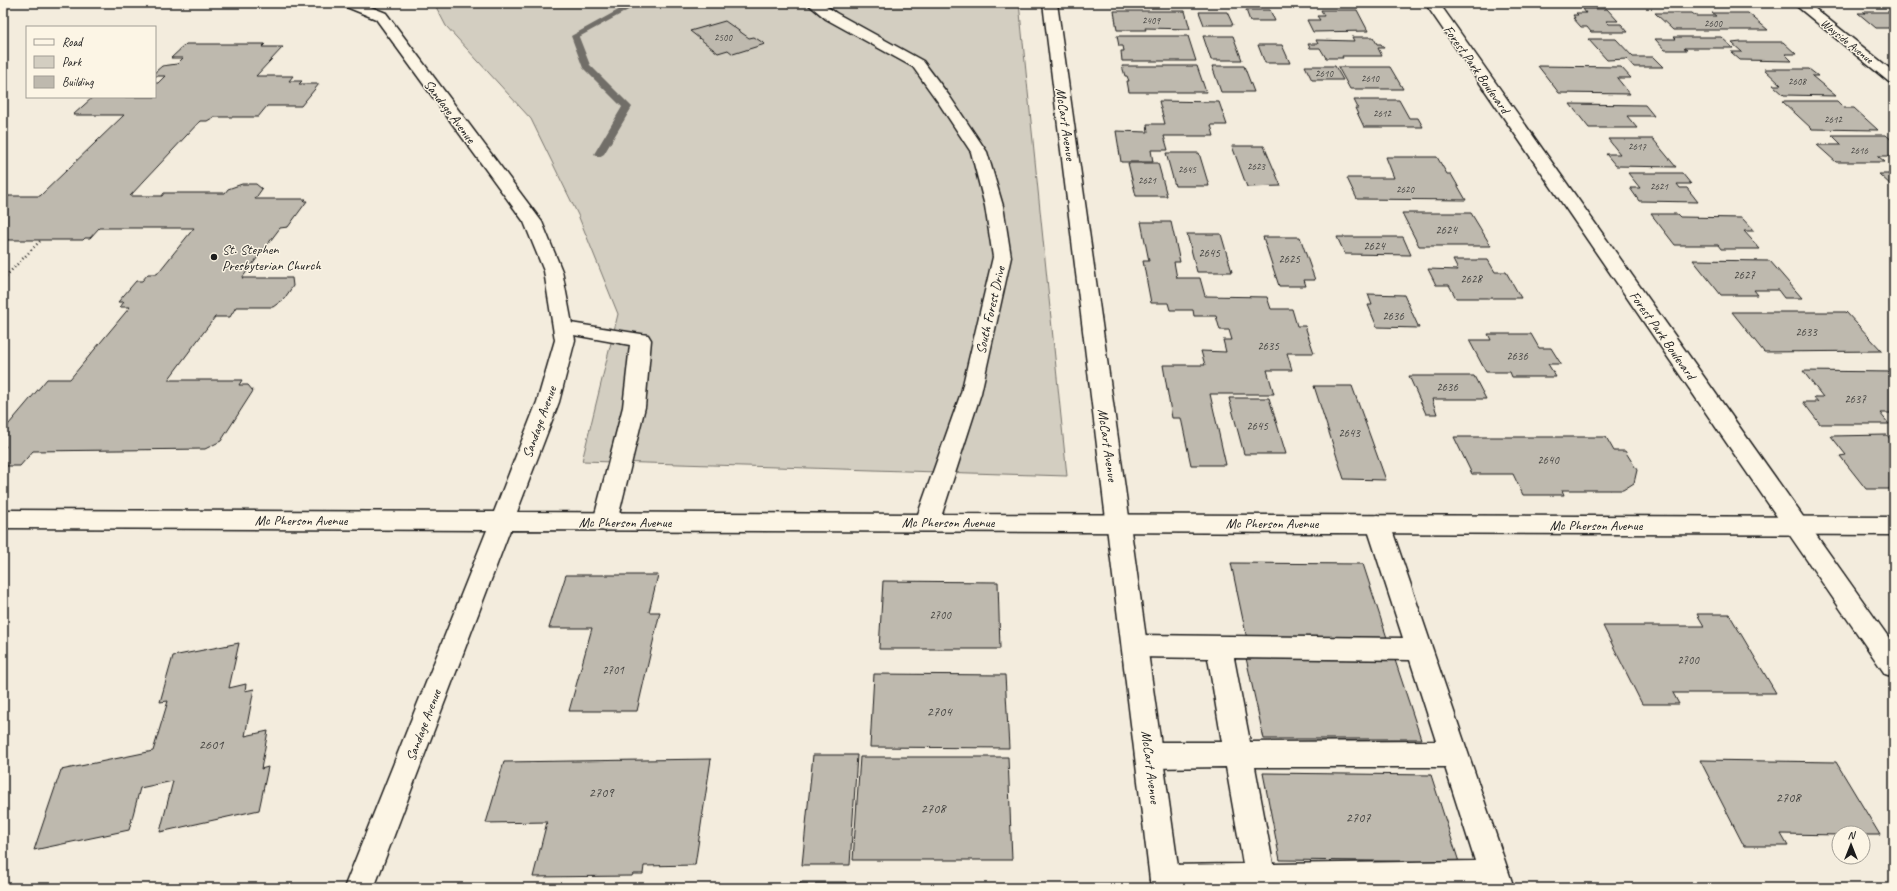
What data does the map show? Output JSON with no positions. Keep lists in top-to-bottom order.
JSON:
{
  "streets": {
    "street": [
      "Wayside Avenue",
      "Forest Park Boulevard",
      "Sandage Avenue",
      "McCart Avenue",
      "South Forest Drive",
      "Mc Pherson Avenue"
    ]
  },
  "crossings": [
    ["Forest Park Boulevard", "Mc Pherson Avenue"],
    ["Sandage Avenue", "Mc Pherson Avenue"],
    ["McCart Avenue", "Mc Pherson Avenue"],
    ["South Forest Drive", "Mc Pherson Avenue"]
  ],
  "places": ["St. Stephen Presbyterian Church"],
  "house_numbers": [
    "2409",
    "2600",
    "2500",
    "2610",
    "2610",
    "2608",
    "2612",
    "2612",
    "2617",
    "2616",
    "2623",
    "2645",
    "2621",
    "2621",
    "2620",
    "2624",
    "2624",
    "2645",
    "2625",
    "2627",
    "2628",
    "2636",
    "2633",
    "2635",
    "2636",
    "2636",
    "2637",
    "2645",
    "2643",
    "2640",
    "2700",
    "2700",
    "2701",
    "2704",
    "2601",
    "2709",
    "2708",
    "2708",
    "2707"
  ],
  "legend": ["Road", "Park", "Building"],
  "north": "top"
}
